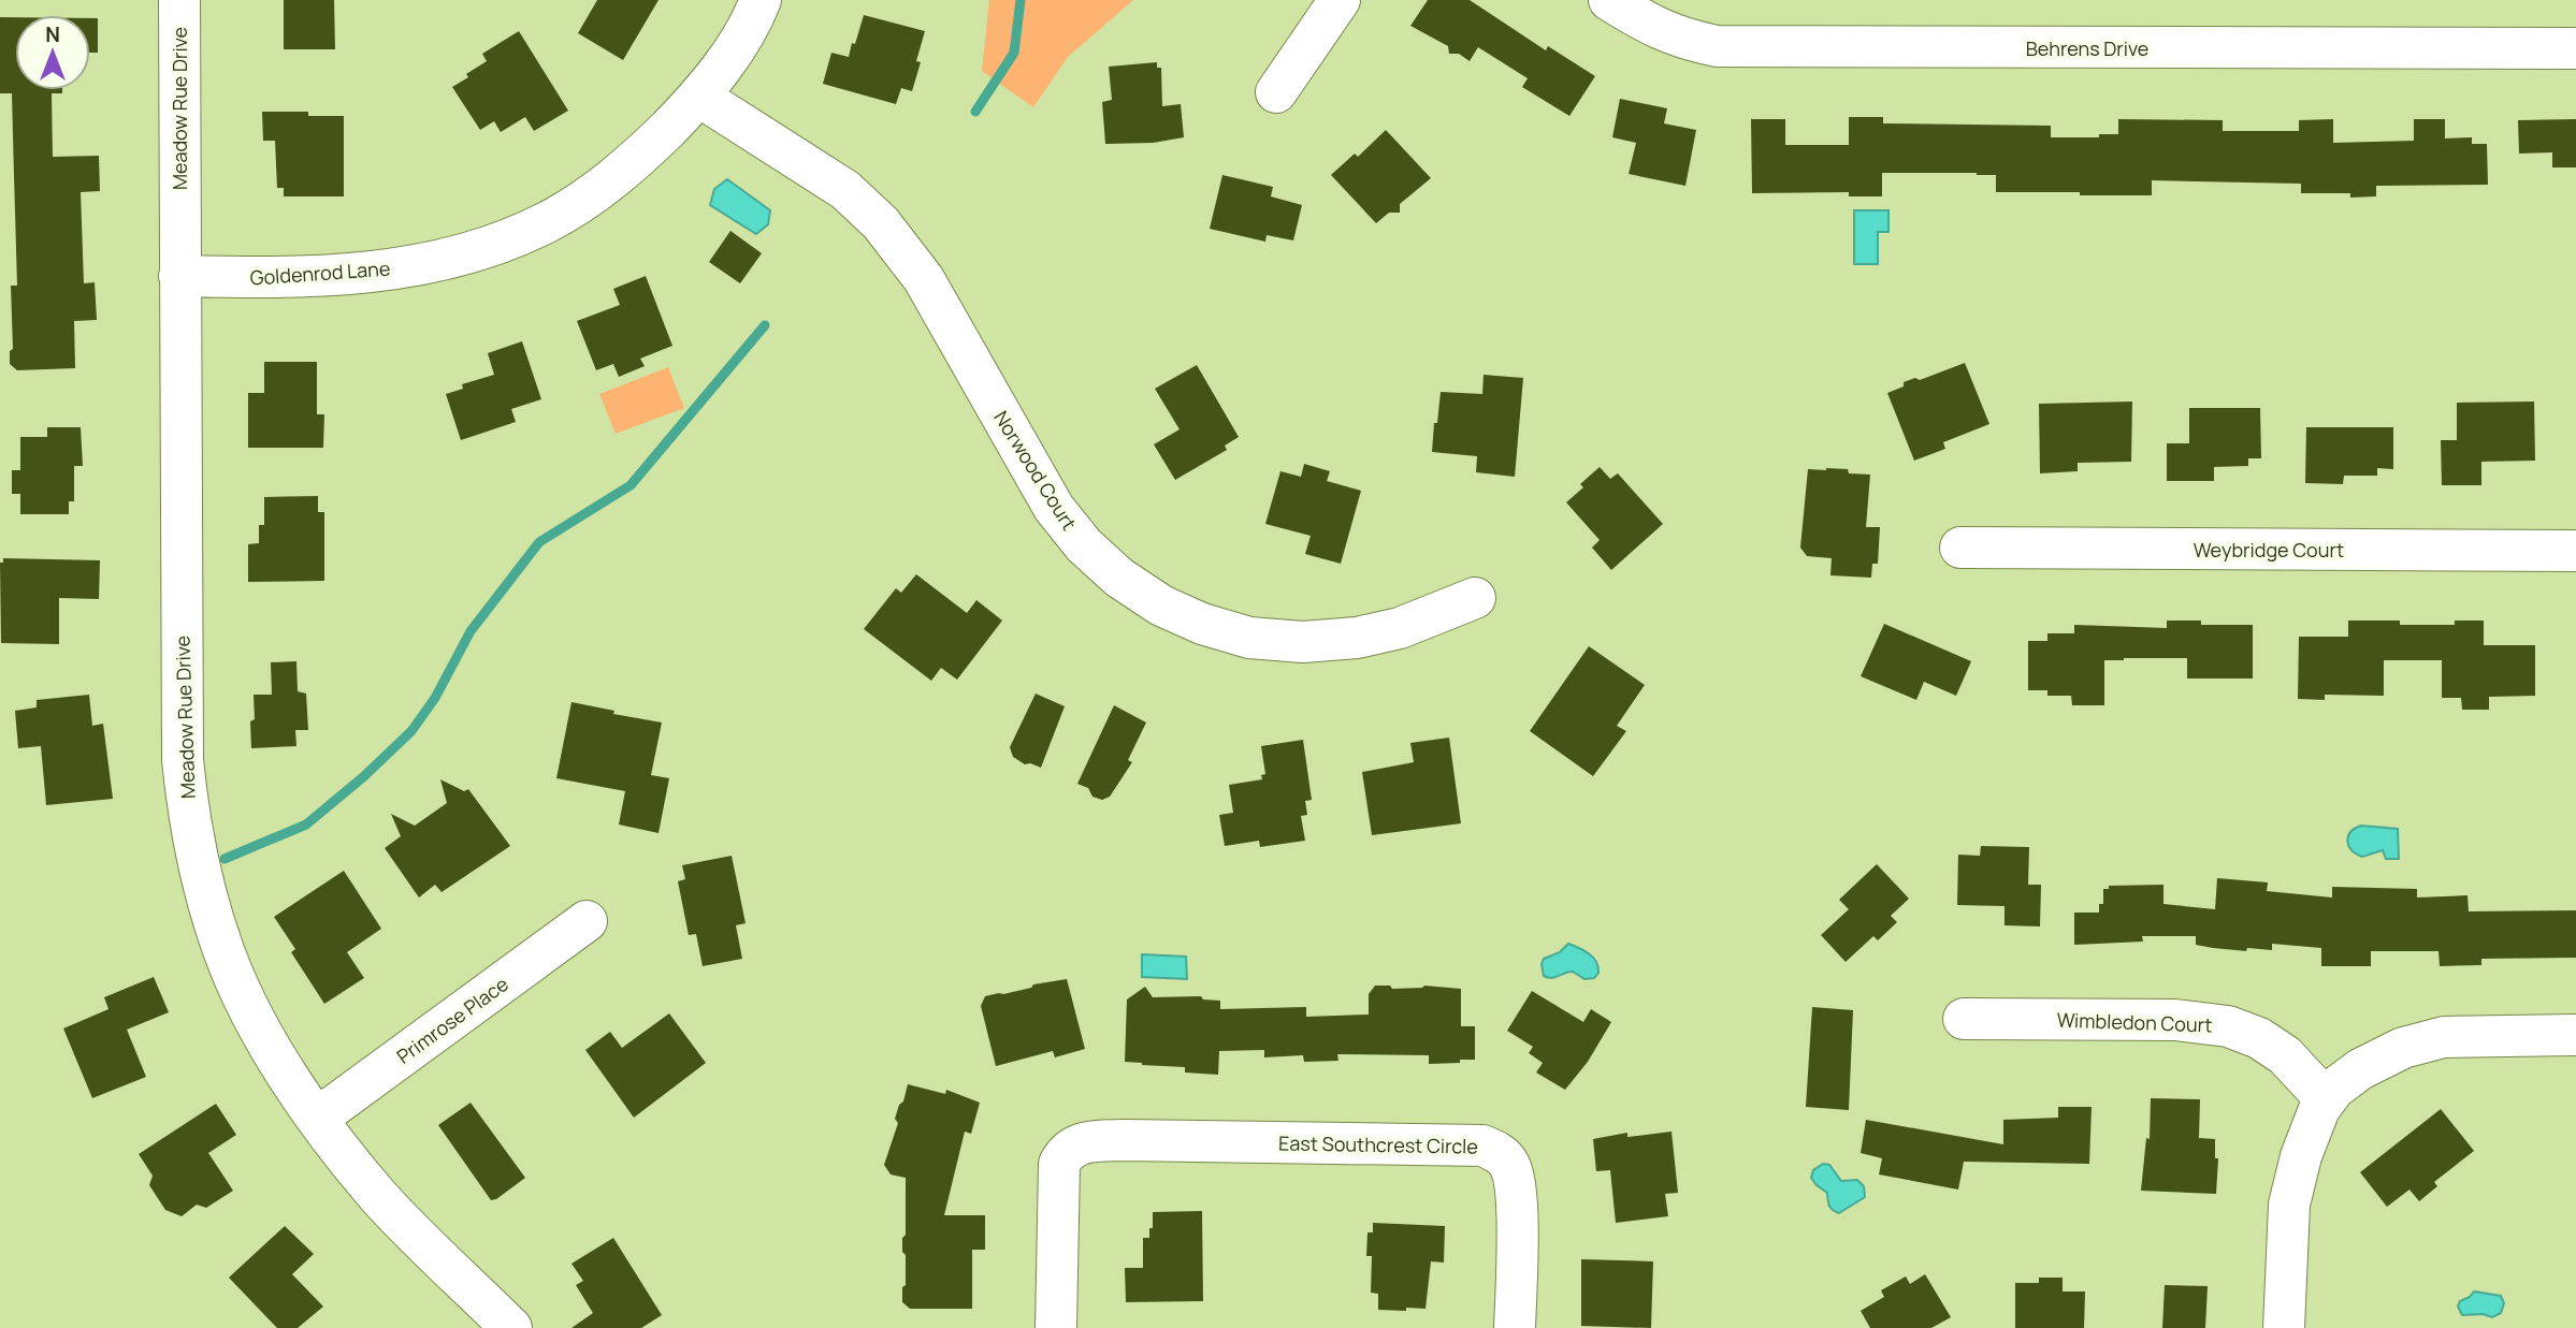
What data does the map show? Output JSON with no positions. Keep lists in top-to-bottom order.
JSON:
{
  "streets": {
    "street": [
      "Behrens Drive",
      "Meadow Rue Drive",
      "Goldenrod Lane",
      "Norwood Court",
      "Weybridge Court",
      "Primrose Place",
      "Wimbledon Court",
      "East Southcrest Circle"
    ]
  },
  "crossings": [
    ["Meadow Rue Drive", "Goldenrod Lane"],
    ["Meadow Rue Drive", "Primrose Place"],
    ["Goldenrod Lane", "Norwood Court"]
  ],
  "north": "top"
}
